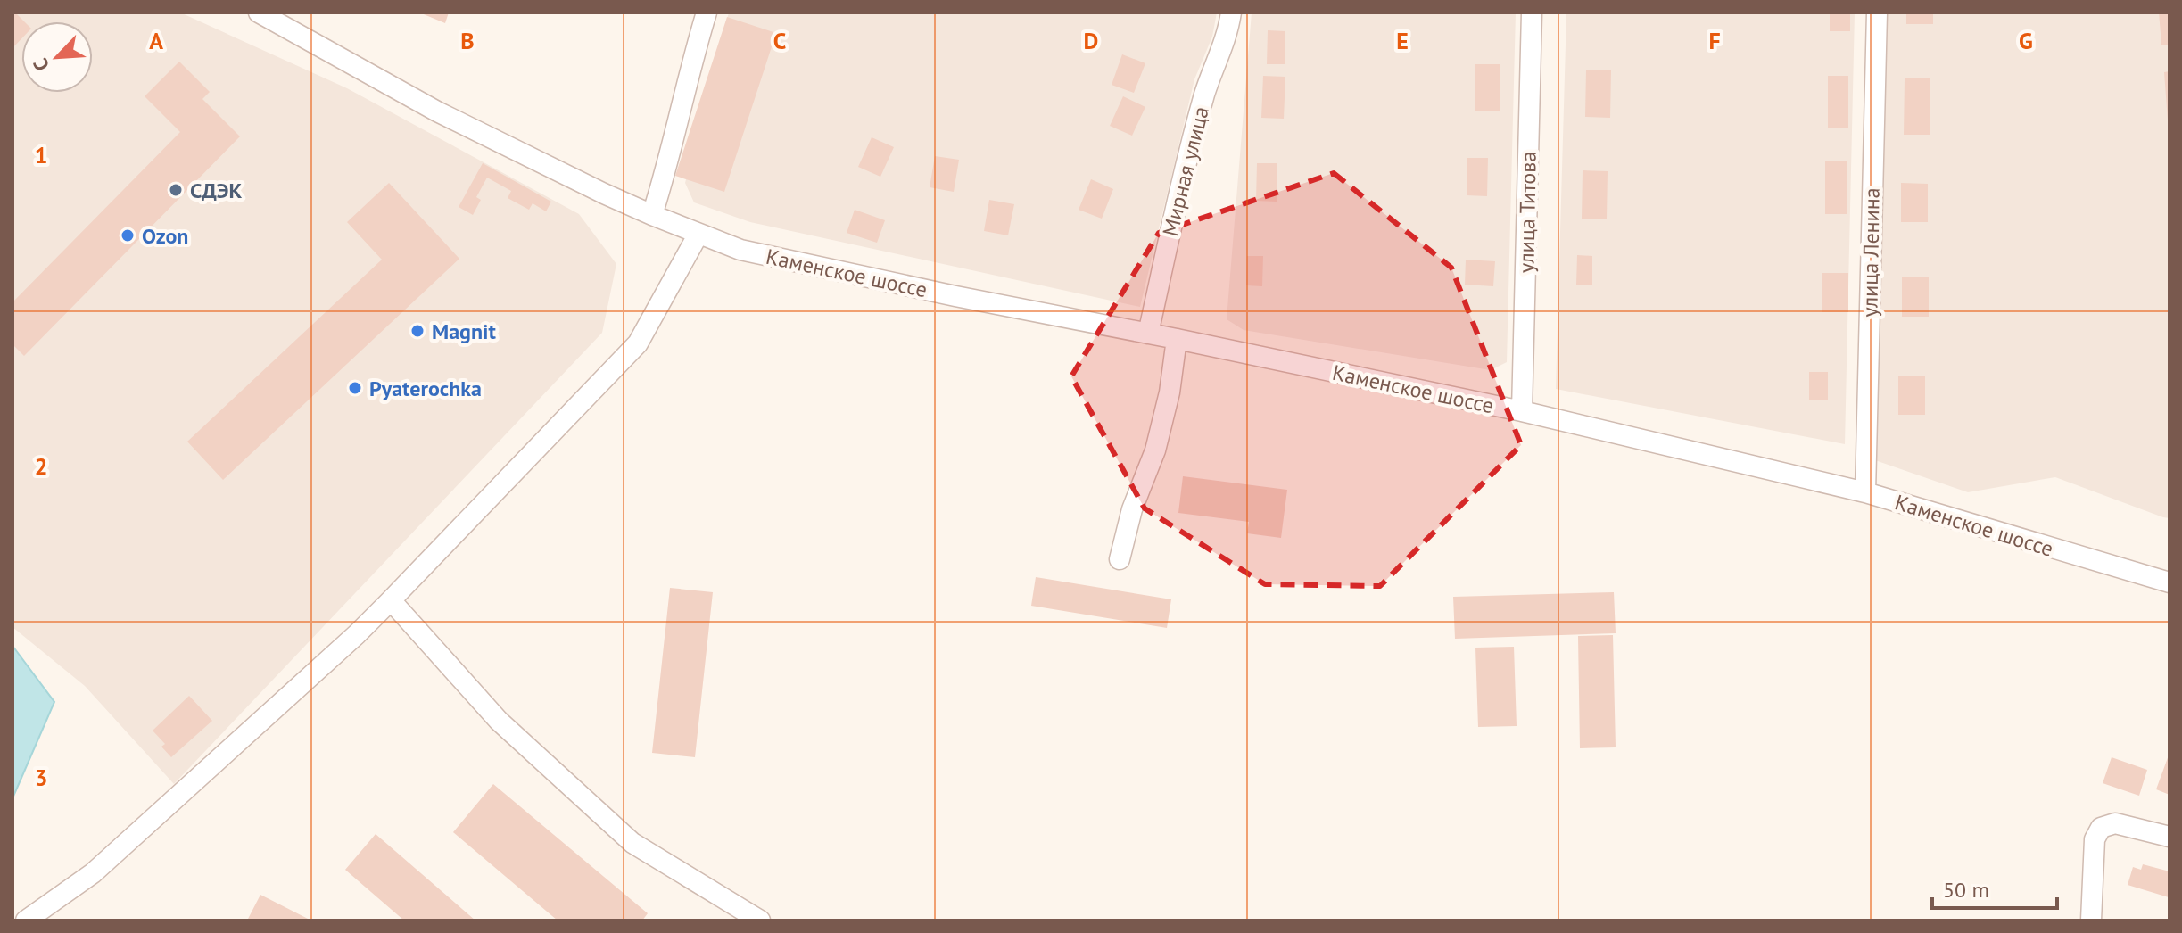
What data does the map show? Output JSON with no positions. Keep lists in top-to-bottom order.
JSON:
{
  "streets": {
    "street": [
      "Мирная улица",
      "улица Титова",
      "улица Ленина",
      "Каменское шоссе"
    ]
  },
  "crossings": [
    ["Мирная улица", "Каменское шоссе"],
    ["улица Титова", "Каменское шоссе"],
    ["улица Ленина", "Каменское шоссе"]
  ],
  "places": [
    "СДЭК",
    "Ozon",
    "Magnit",
    "Pyaterochka"
  ],
  "scale_bar": "50 m",
  "north": "bottom left",
  "grid": {
    "columns": [
      "A",
      "B",
      "C",
      "D",
      "E",
      "F",
      "G"
    ],
    "rows": ["1", "2", "3"]
  }
}
